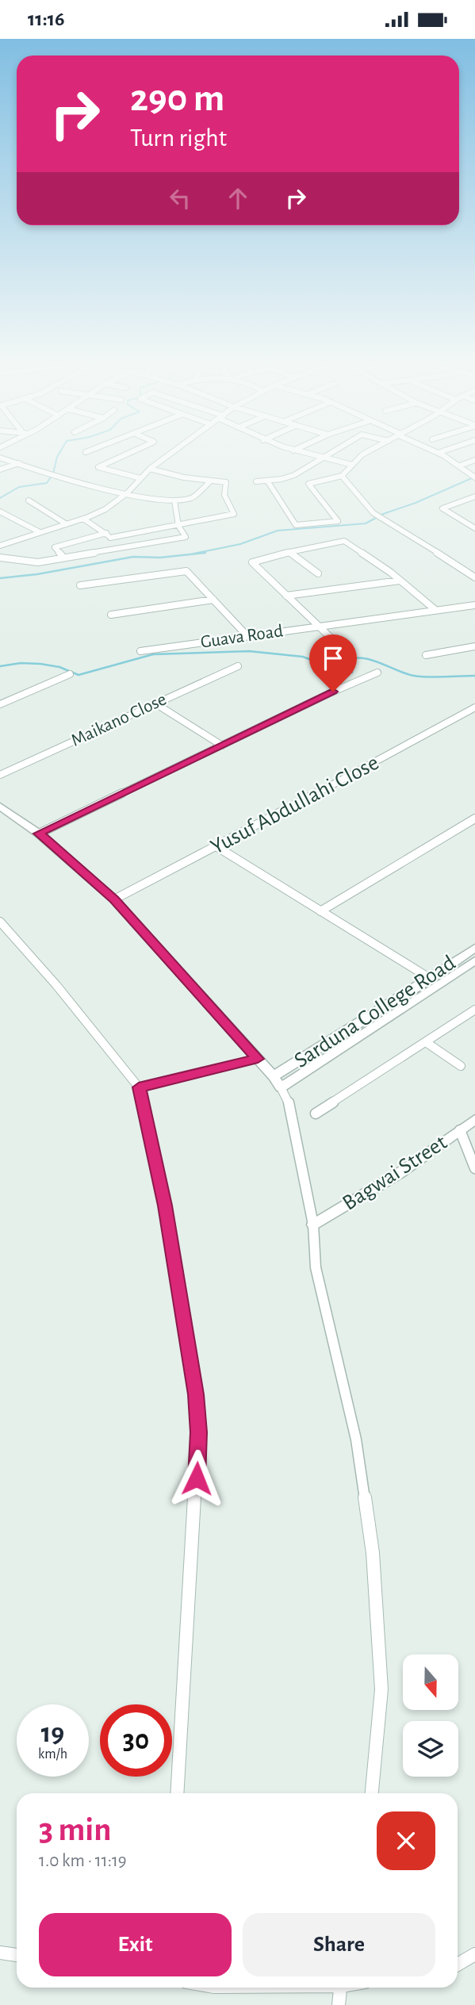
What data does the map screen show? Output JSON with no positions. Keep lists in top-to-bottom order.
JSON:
{
  "streets": {
    "street": [
      "Guava Road",
      "Maikano Close",
      "Yusuf Abdullahi Close",
      "Sarduna College Road",
      "Bagwai Street"
    ]
  },
  "north": "bottom",
  "page": {
    "status": "11:16",
    "turn": ["290 m", "Turn right"],
    "speed": "19 km/h",
    "limit": "30",
    "heading": ["3 min", "1.0 km · 11:19"],
    "buttons": ["Exit", "Share"]
  }
}
